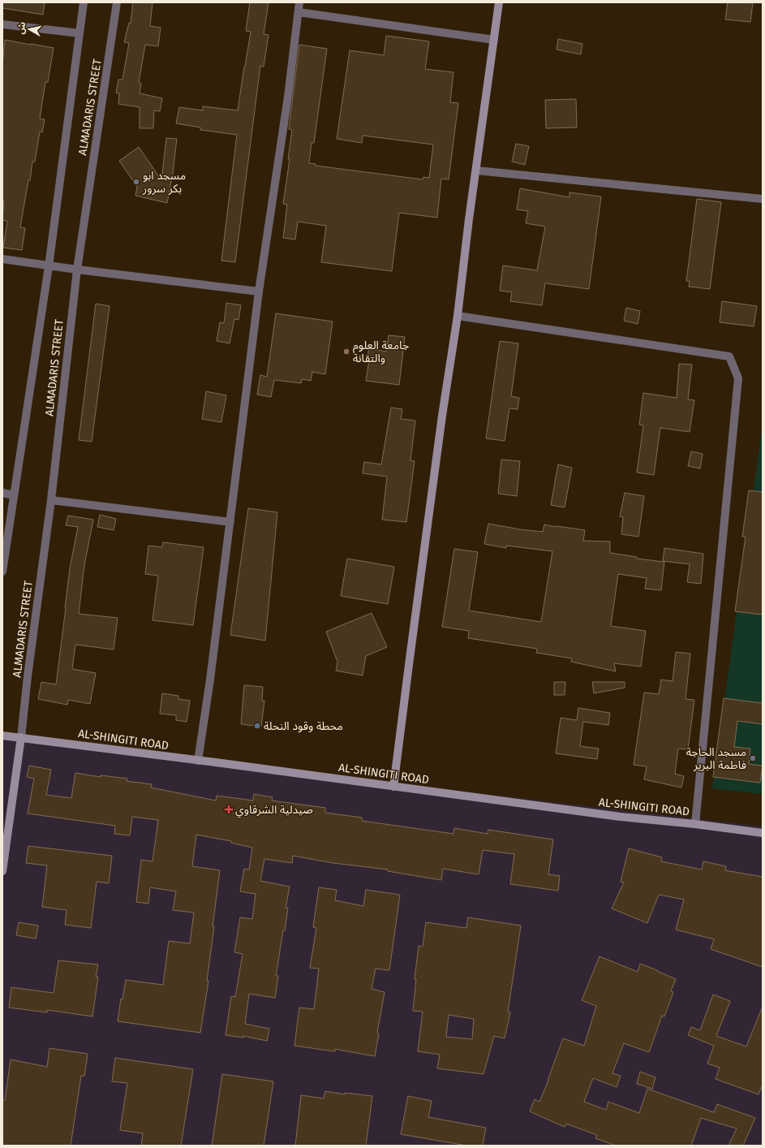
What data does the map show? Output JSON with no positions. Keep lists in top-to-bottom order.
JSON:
{
  "streets": {
    "street": ["ALMADARIS STREET", "AL-SHINGITI ROAD"]
  },
  "crossings": [
    ["ALMADARIS STREET", "AL-SHINGITI ROAD"]
  ],
  "places": {
    "other": [
      "مسجد ابو بكر سرور",
      "جامعة العلوم والتقانة",
      "محطة وقود النحلة",
      "مسجد الحاجة فاطمة البرير"
    ],
    "health": ["صيدلية الشرقاوي"]
  },
  "north": "left"
}
